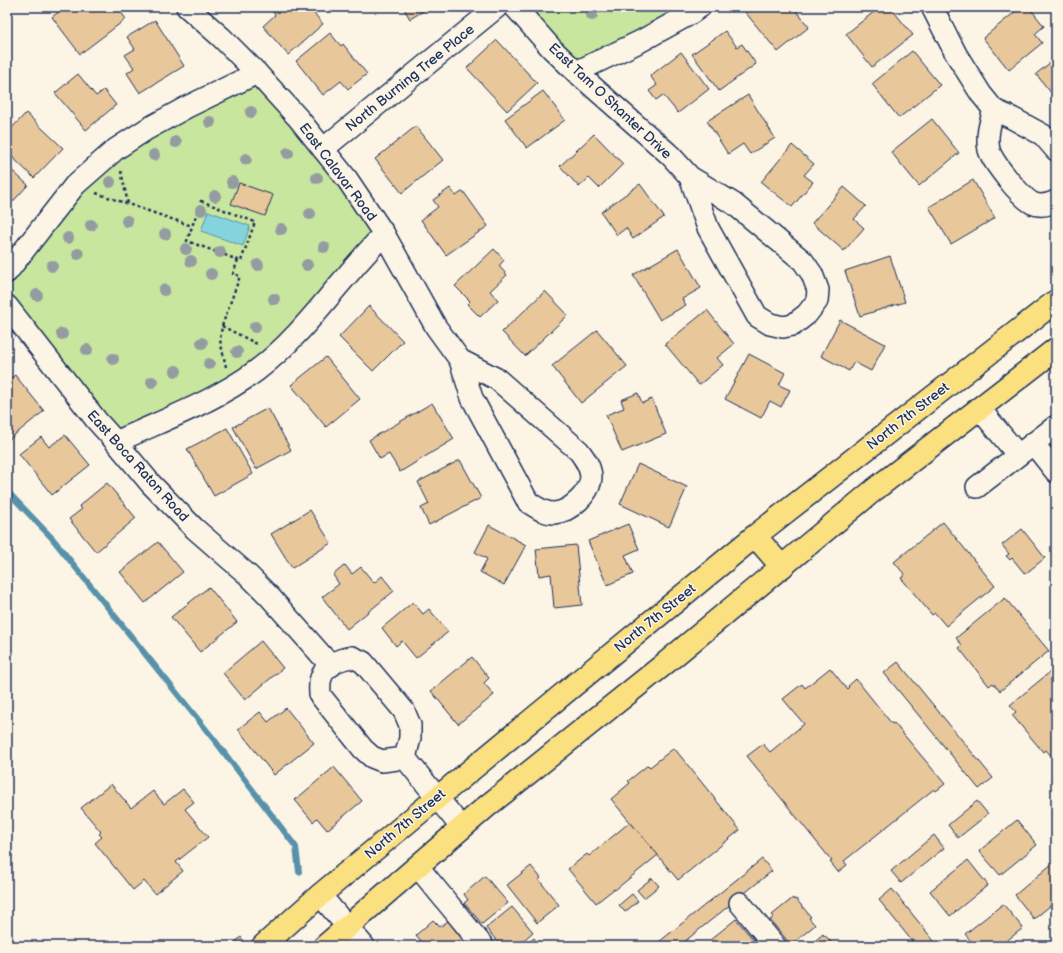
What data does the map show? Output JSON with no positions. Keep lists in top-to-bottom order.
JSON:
{
  "streets": {
    "main road": ["North 7th Street"],
    "street": [
      "North Burning Tree Place",
      "East Tam O Shanter Drive",
      "East Calavar Road",
      "East Boca Raton Road"
    ]
  },
  "crossings": [
    ["North Burning Tree Place", "East Calavar Road"]
  ]
}
